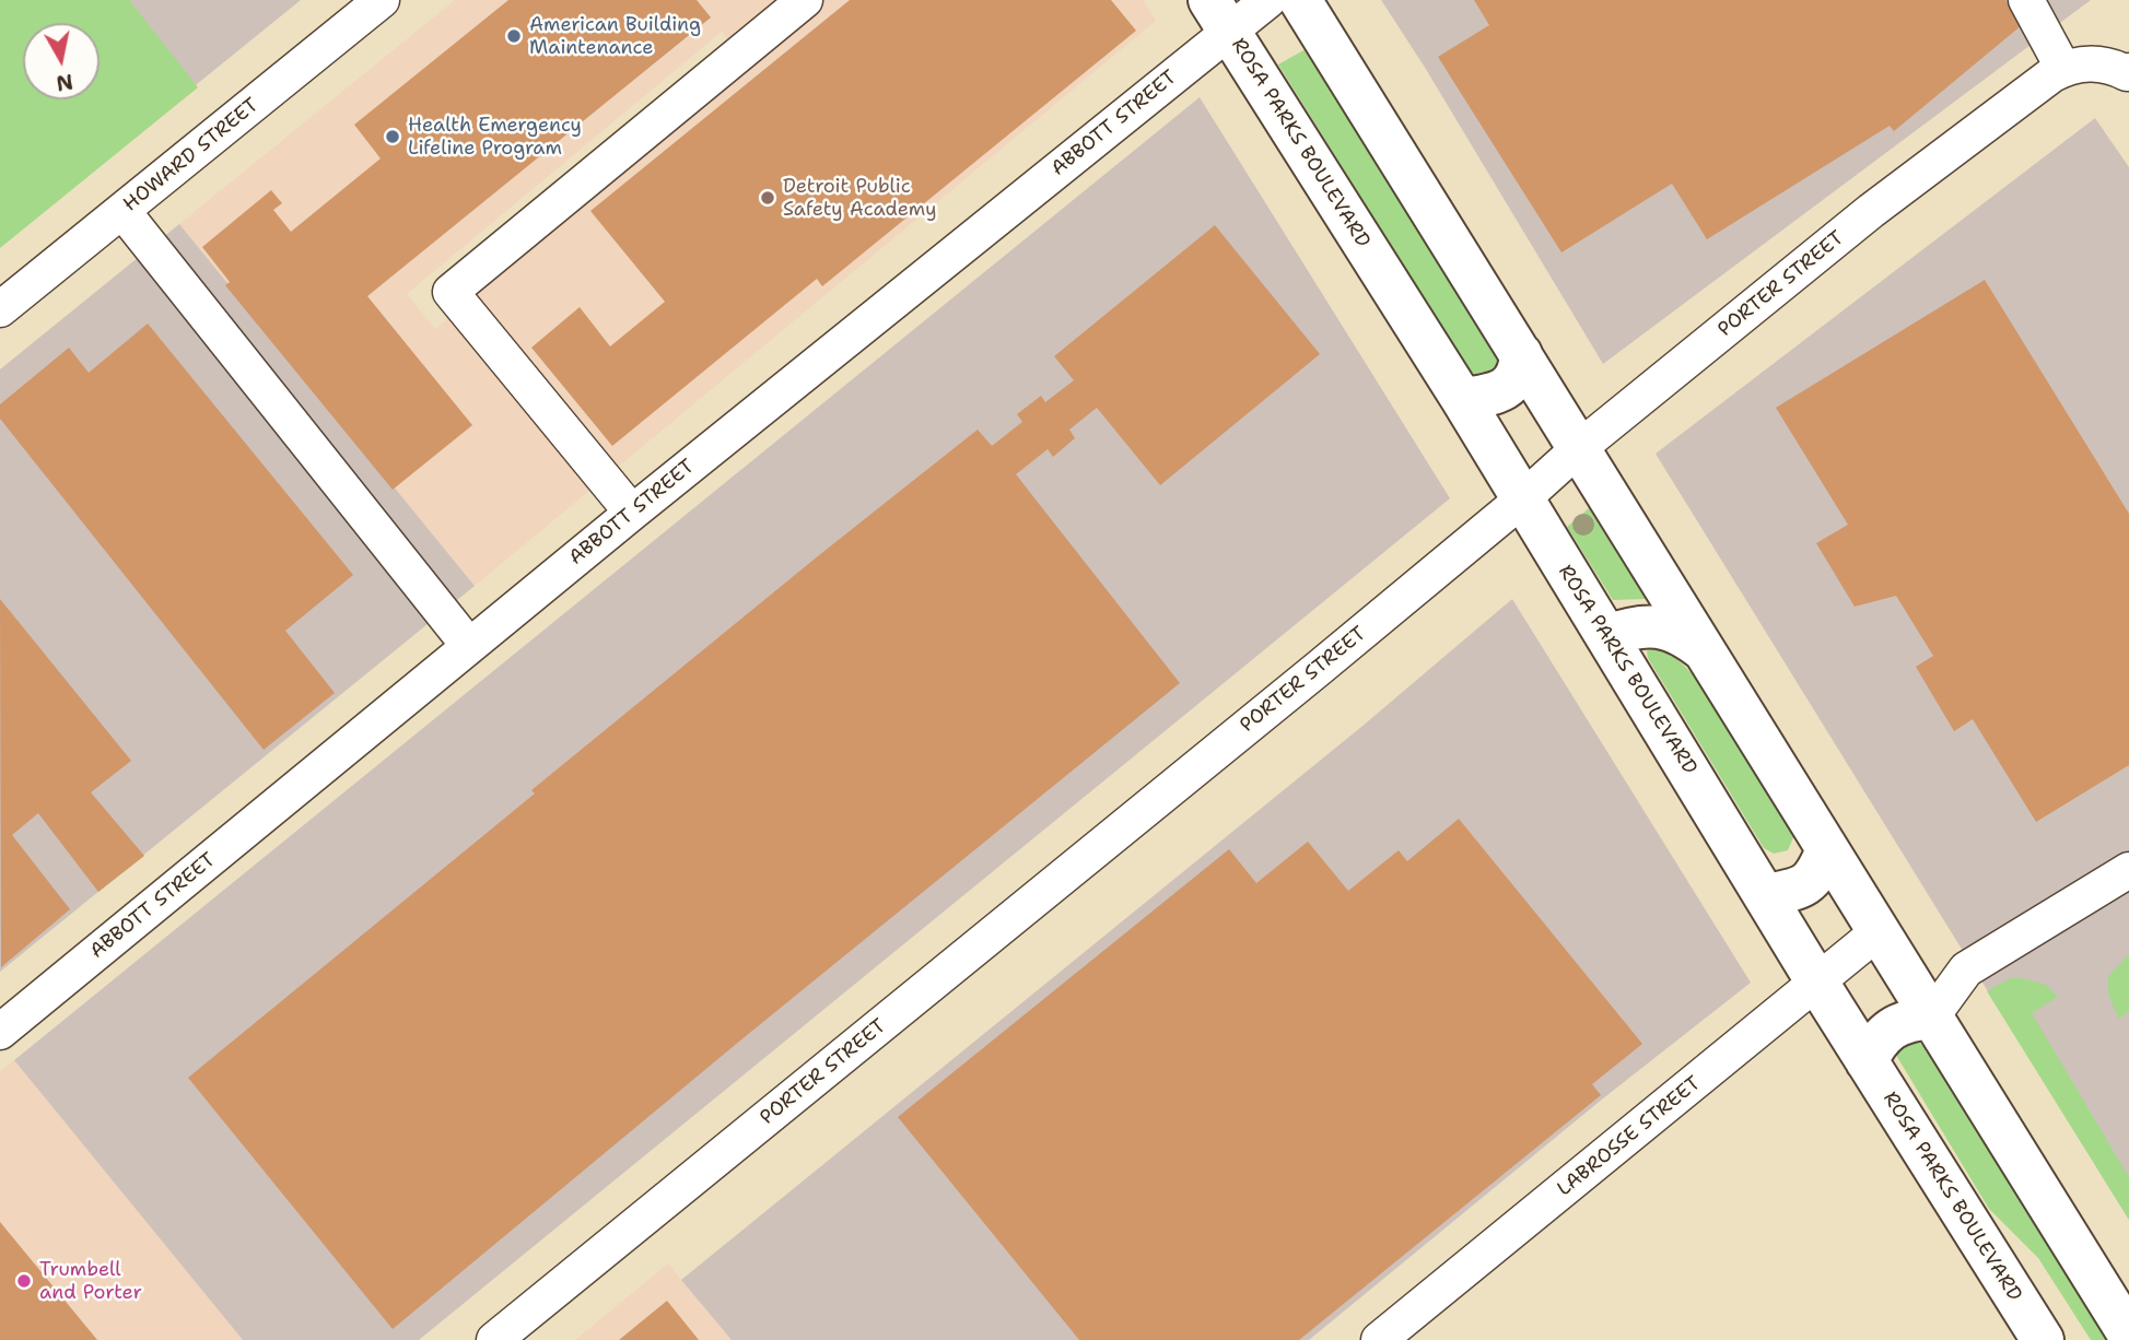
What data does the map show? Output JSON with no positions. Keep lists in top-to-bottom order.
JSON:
{
  "streets": {
    "main road": ["ROSA PARKS BOULEVARD"],
    "street": [
      "ABBOTT STREET",
      "HOWARD STREET",
      "PORTER STREET",
      "LABROSSE STREET"
    ]
  },
  "crossings": [
    ["ABBOTT STREET", "ROSA PARKS BOULEVARD"],
    ["ROSA PARKS BOULEVARD", "PORTER STREET"],
    ["ROSA PARKS BOULEVARD", "LABROSSE STREET"]
  ],
  "places": [
    "American Building Maintenance",
    "Health Emergency Lifeline Program",
    "Detroit Public Safety Academy",
    "Trumbell and Porter"
  ],
  "north": "bottom"
}
